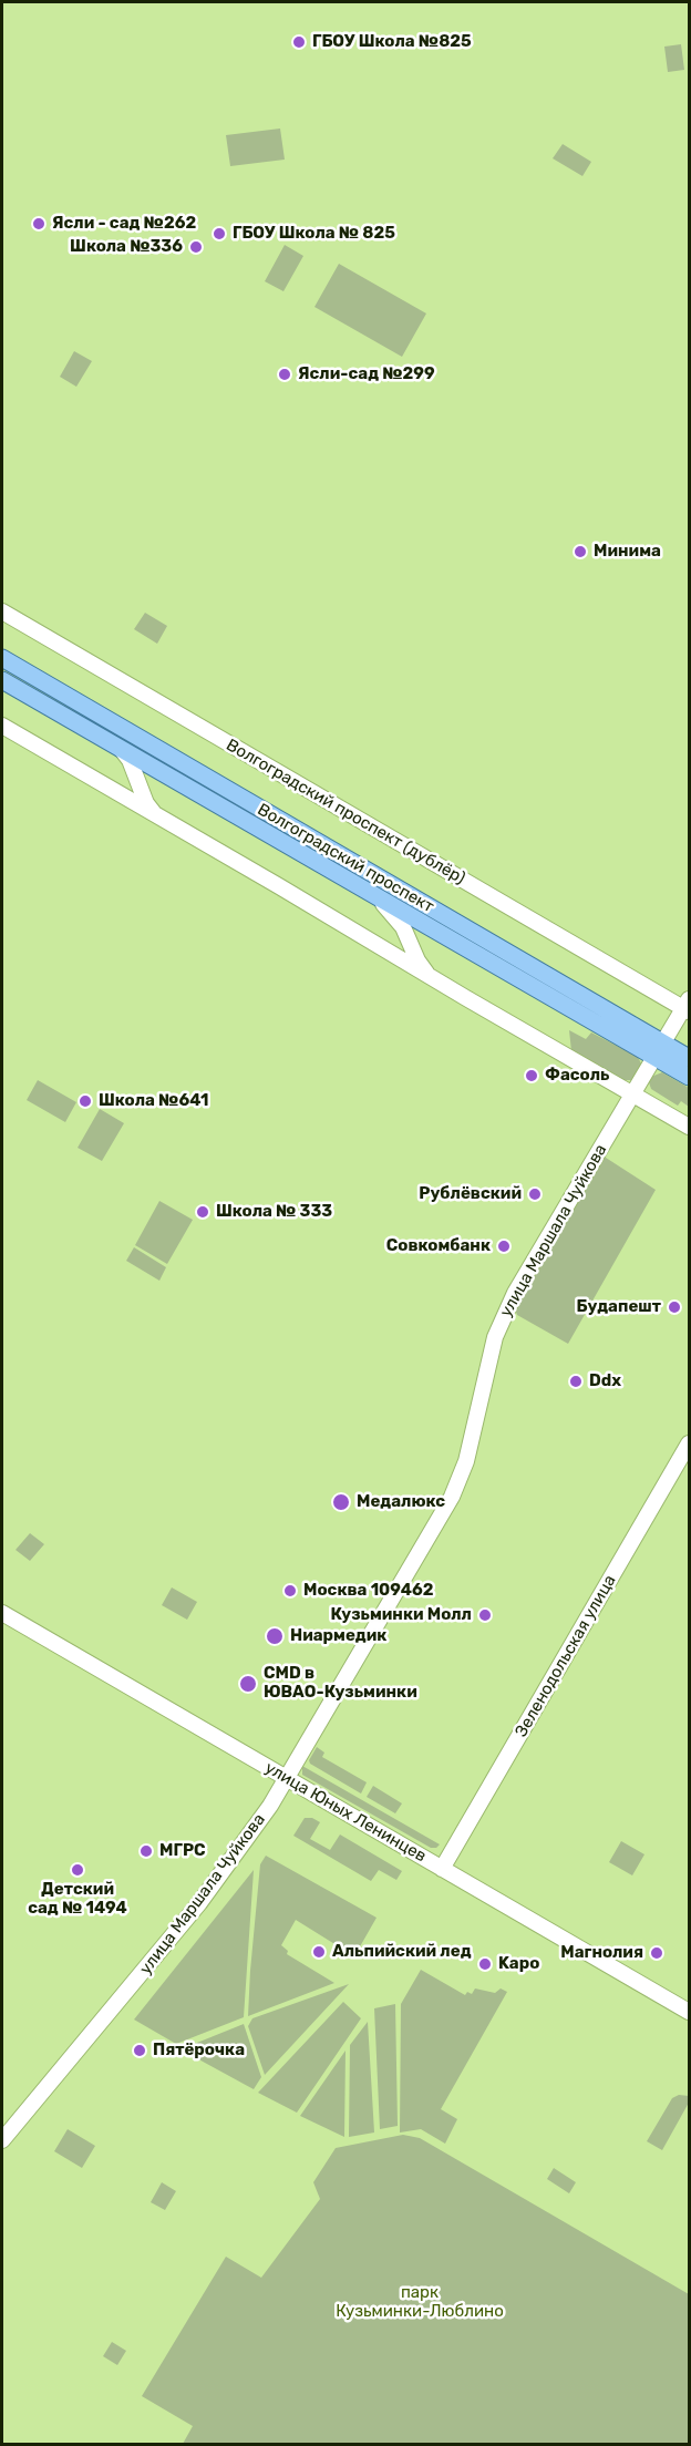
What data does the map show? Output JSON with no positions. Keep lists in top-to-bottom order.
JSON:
{
  "streets": {
    "main road": ["Волгоградский проспект"],
    "street": [
      "Волгоградский проспект (дублёр)",
      "улица Маршала Чуйкова",
      "Зеленодольская улица",
      "улица Юных Ленинцев"
    ]
  },
  "crossings": [
    ["Волгоградский проспект (дублёр)", "улица Маршала Чуйкова"],
    ["Волгоградский проспект", "улица Маршала Чуйкова"],
    ["улица Маршала Чуйкова", "улица Юных Ленинцев"],
    ["Зеленодольская улица", "улица Юных Ленинцев"]
  ],
  "parks": ["парк Кузьминки-Люблино"],
  "places": [
    "ГБОУ Школа №825",
    "Ясли - сад №262",
    "ГБОУ Школа № 825",
    "Школа №336",
    "Ясли-сад №299",
    "Минима",
    "Фасоль",
    "Школа №641",
    "Рублёвский",
    "Школа № 333",
    "Совкомбанк",
    "Будапешт",
    "Ddx",
    "Медалюкс",
    "Москва 109462",
    "Кузьминки Молл",
    "Ниармедик",
    "CMD в ЮВАО-Кузьминки",
    "МГРС",
    "Детский сад № 1494",
    "Альпийский лед",
    "Магнолия",
    "Kapo",
    "Пятёрочка"
  ]
}
